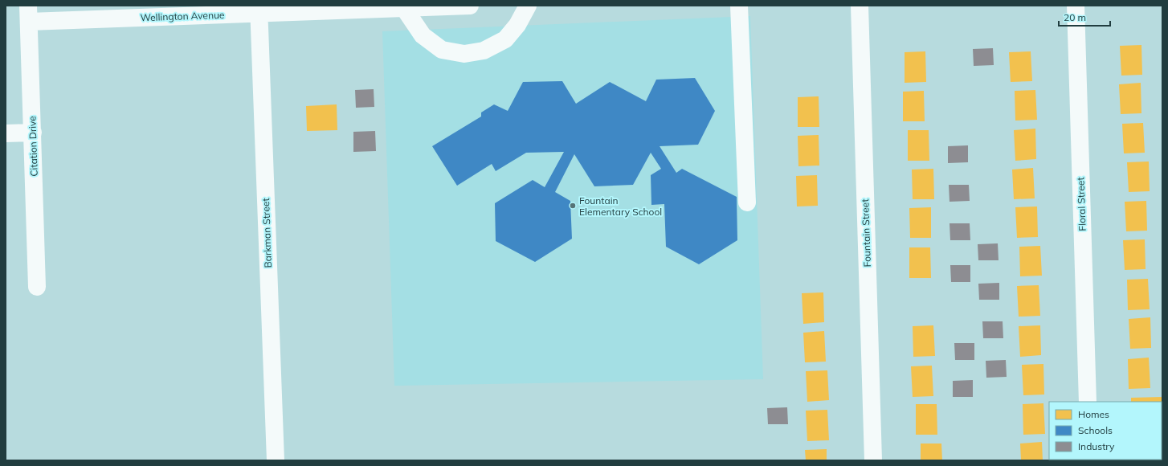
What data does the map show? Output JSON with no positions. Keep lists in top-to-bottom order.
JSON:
{
  "streets": {
    "street": [
      "Wellington Avenue",
      "Citation Drive",
      "Floral Street",
      "Barkman Street",
      "Fountain Street"
    ]
  },
  "crossings": [
    ["Wellington Avenue", "Citation Drive"],
    ["Wellington Avenue", "Barkman Street"]
  ],
  "places": ["Fountain Elementary School"],
  "legend": ["Homes", "Schools", "Industry"],
  "scale_bar": "20 m"
}
